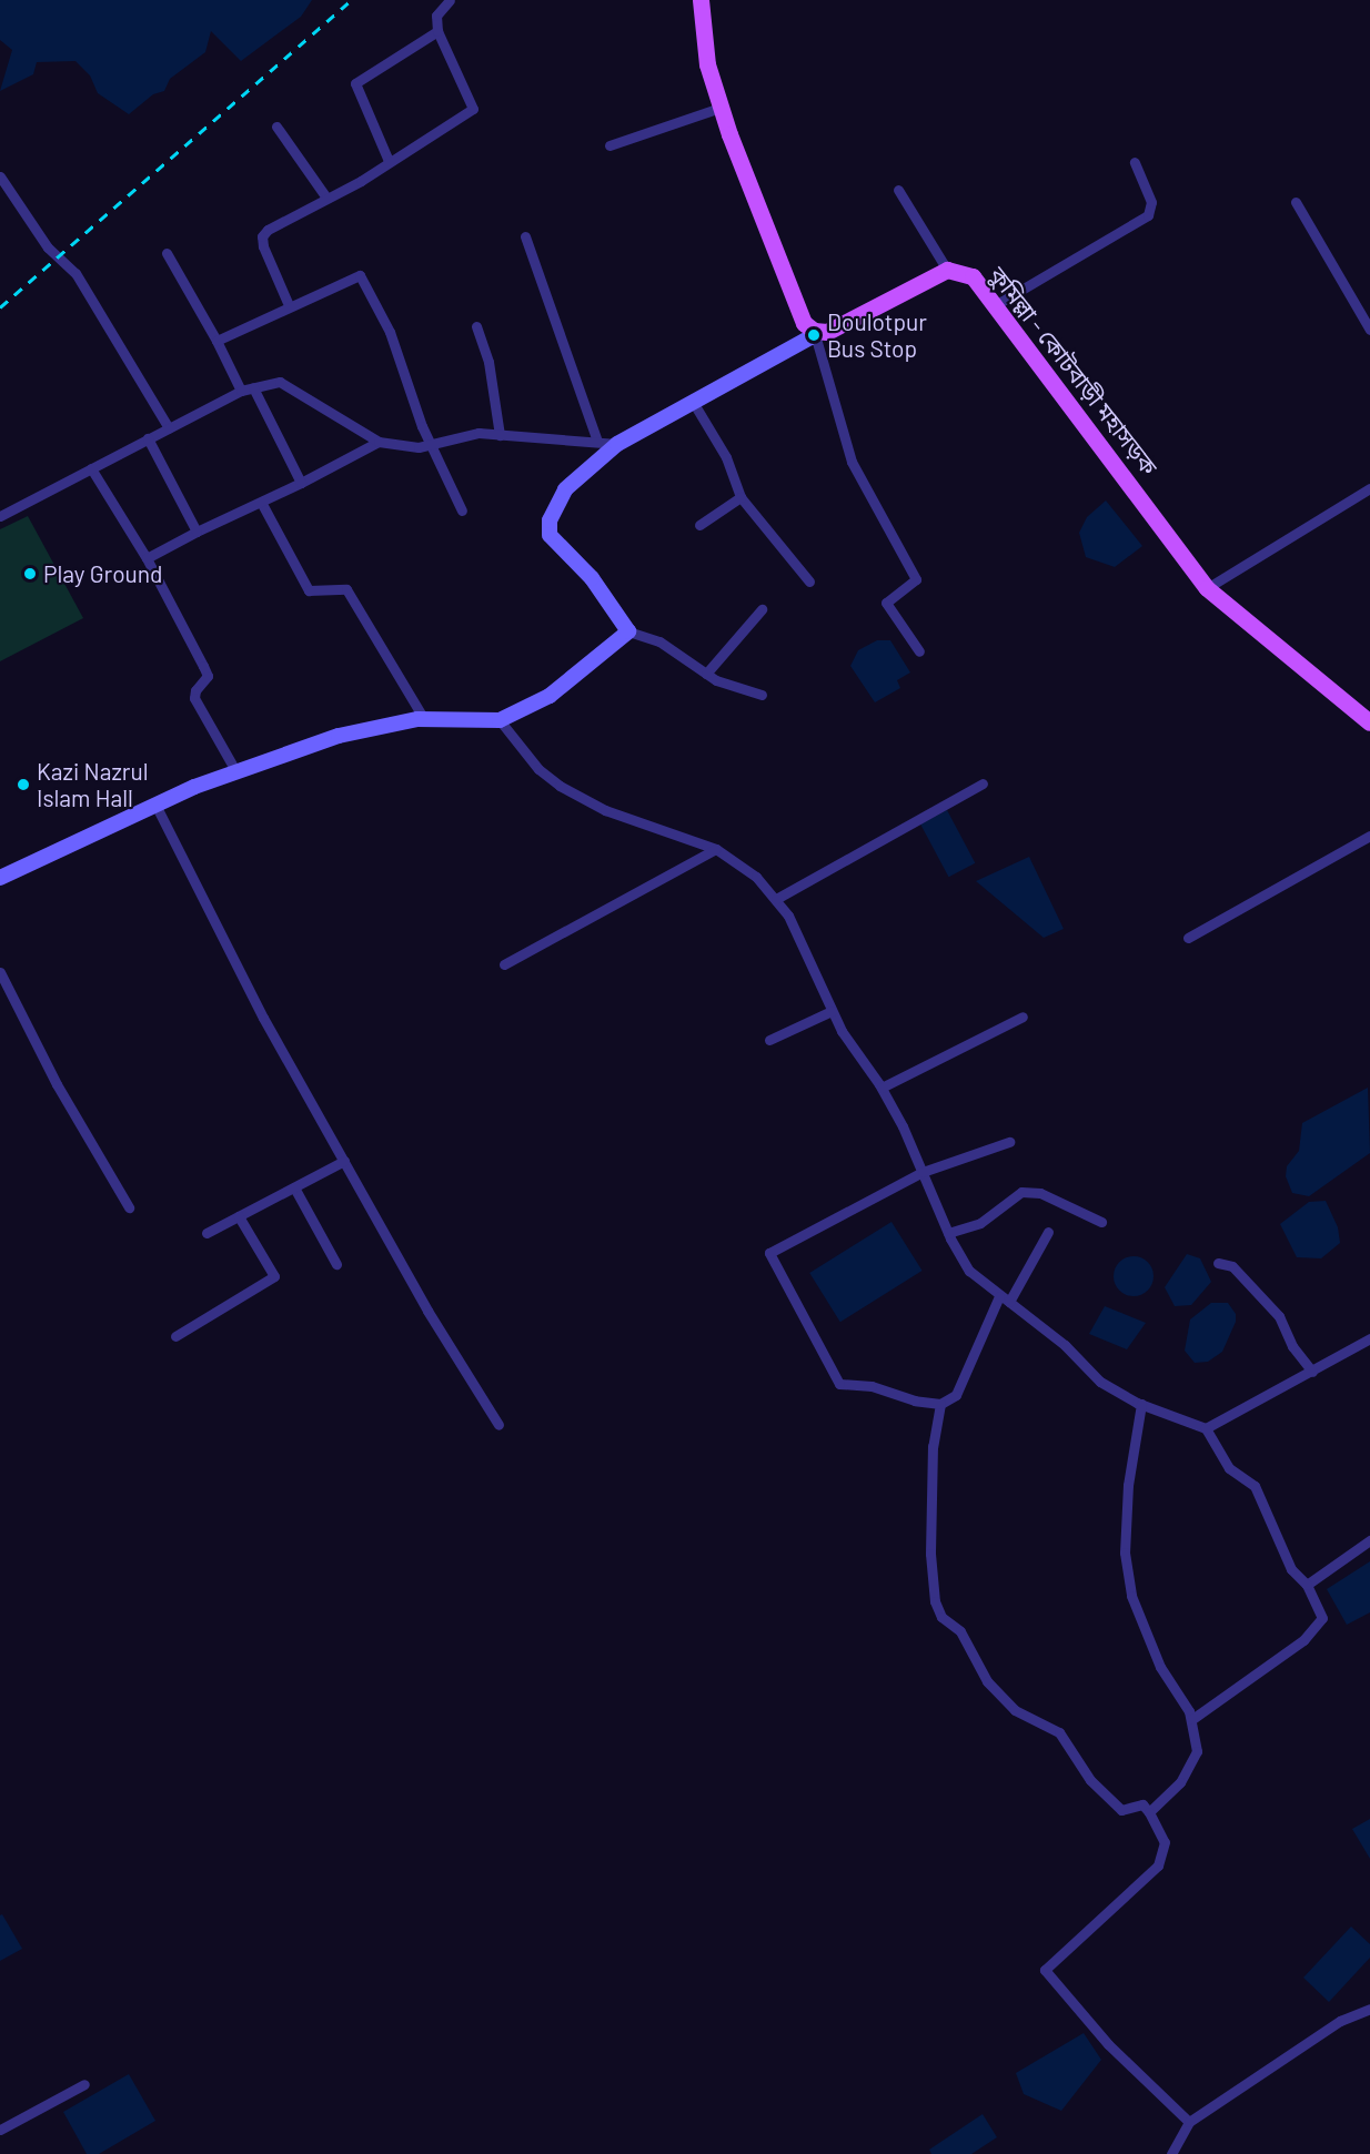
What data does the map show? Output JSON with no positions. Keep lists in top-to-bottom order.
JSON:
{
  "streets": {
    "main road": ["কুমিল্লা - কোটবাড়ী মহাসড়ক"]
  },
  "places": ["Doulotpur Bus Stop", "Play Ground", "Kazi Nazrul Islam Hall"]
}
